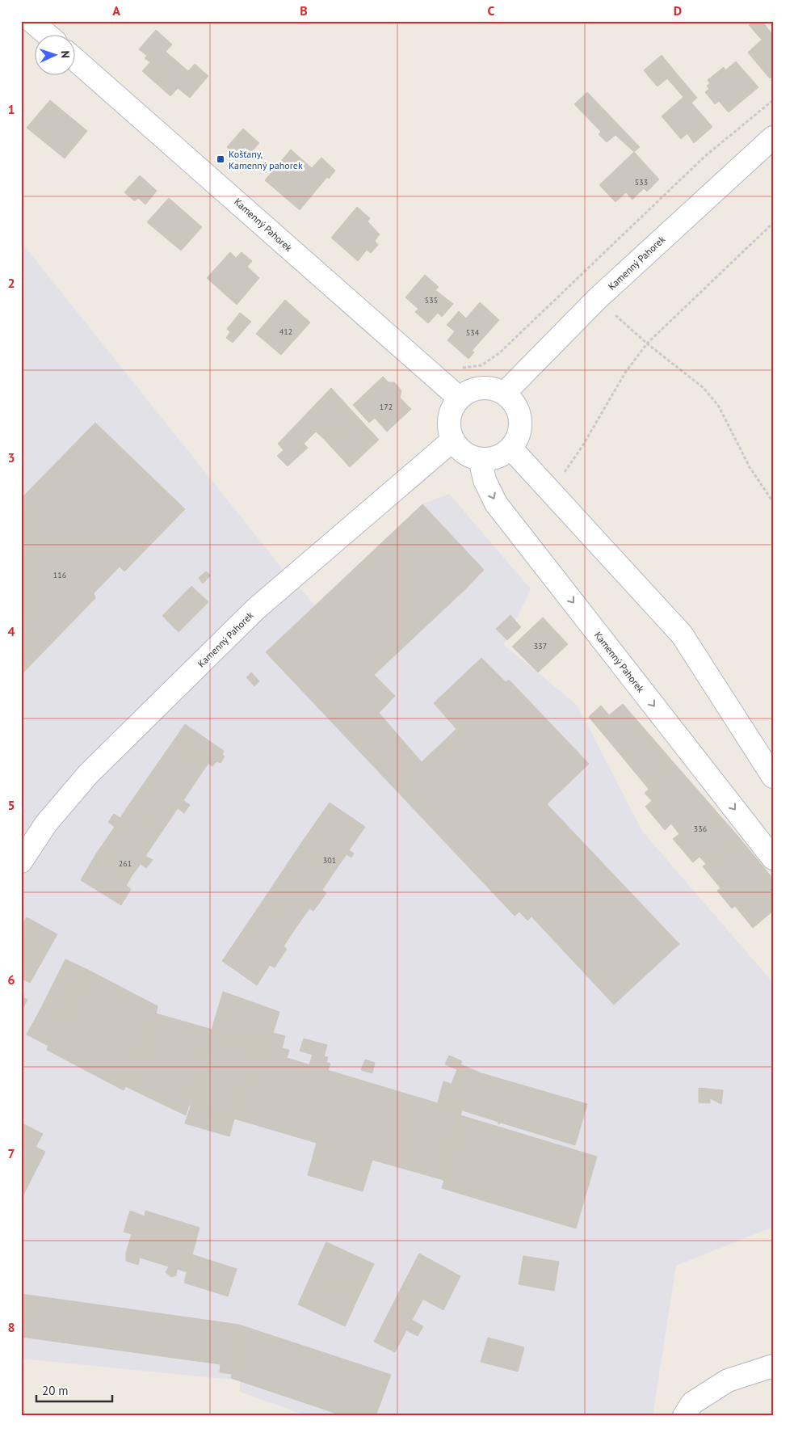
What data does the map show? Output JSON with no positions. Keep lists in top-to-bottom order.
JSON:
{
  "streets": {
    "street": ["Kamenný Pahorek"]
  },
  "places": {
    "transit": ["Košťany, Kamenný pahorek"]
  },
  "house_numbers": [
    "533",
    "535",
    "412",
    "534",
    "172",
    "116",
    "337",
    "336",
    "301",
    "261"
  ],
  "scale_bar": "20 m",
  "north": "right",
  "grid": {
    "columns": [
      "A",
      "B",
      "C",
      "D"
    ],
    "rows": [
      "1",
      "2",
      "3",
      "4",
      "5",
      "6",
      "7",
      "8"
    ]
  }
}
